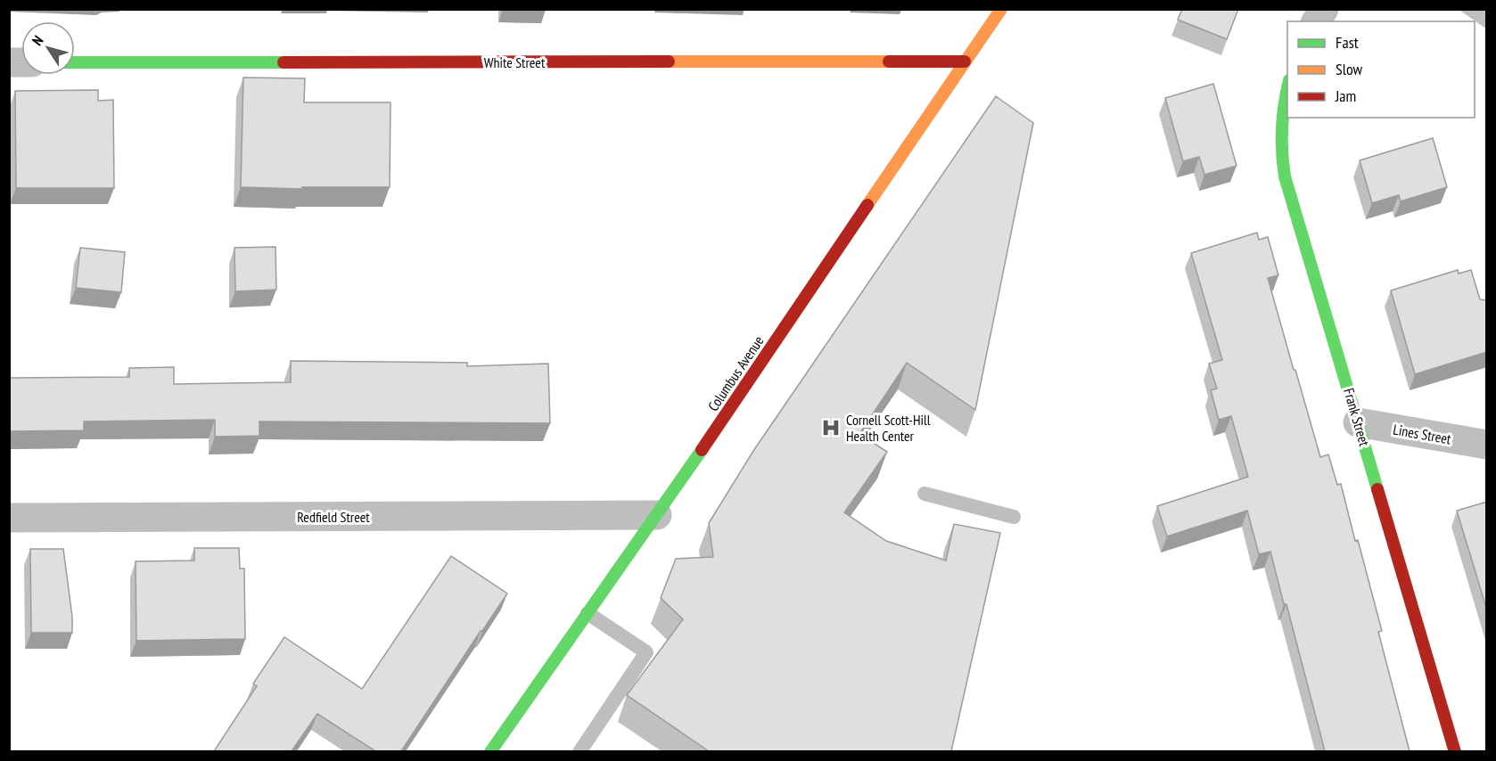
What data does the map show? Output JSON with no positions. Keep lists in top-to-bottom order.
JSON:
{
  "streets": {
    "street": [
      "White Street",
      "Columbus Avenue",
      "Frank Street",
      "Lines Street",
      "Redfield Street"
    ]
  },
  "crossings": [
    ["White Street", "Columbus Avenue"],
    ["Columbus Avenue", "Redfield Street"],
    ["Frank Street", "Lines Street"]
  ],
  "places": {
    "hospital": ["Cornell Scott-Hill Health Center"]
  },
  "legend": ["Fast", "Slow", "Jam"],
  "north": "top left"
}
